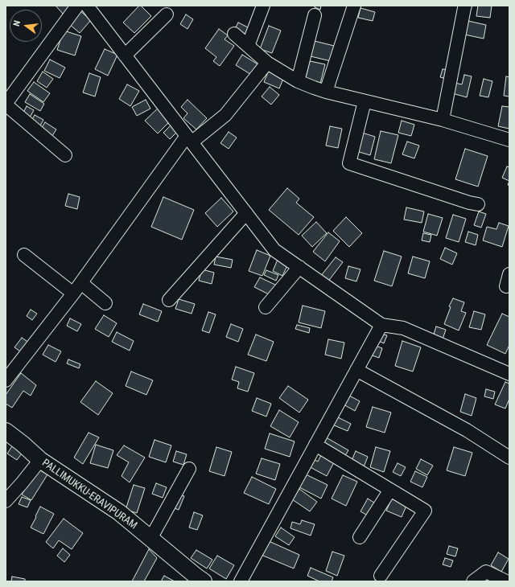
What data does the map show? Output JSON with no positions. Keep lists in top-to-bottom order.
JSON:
{
  "streets": {
    "main road": ["PALLIMUKKU-ERAVIPURAM"]
  },
  "north": "left"
}
